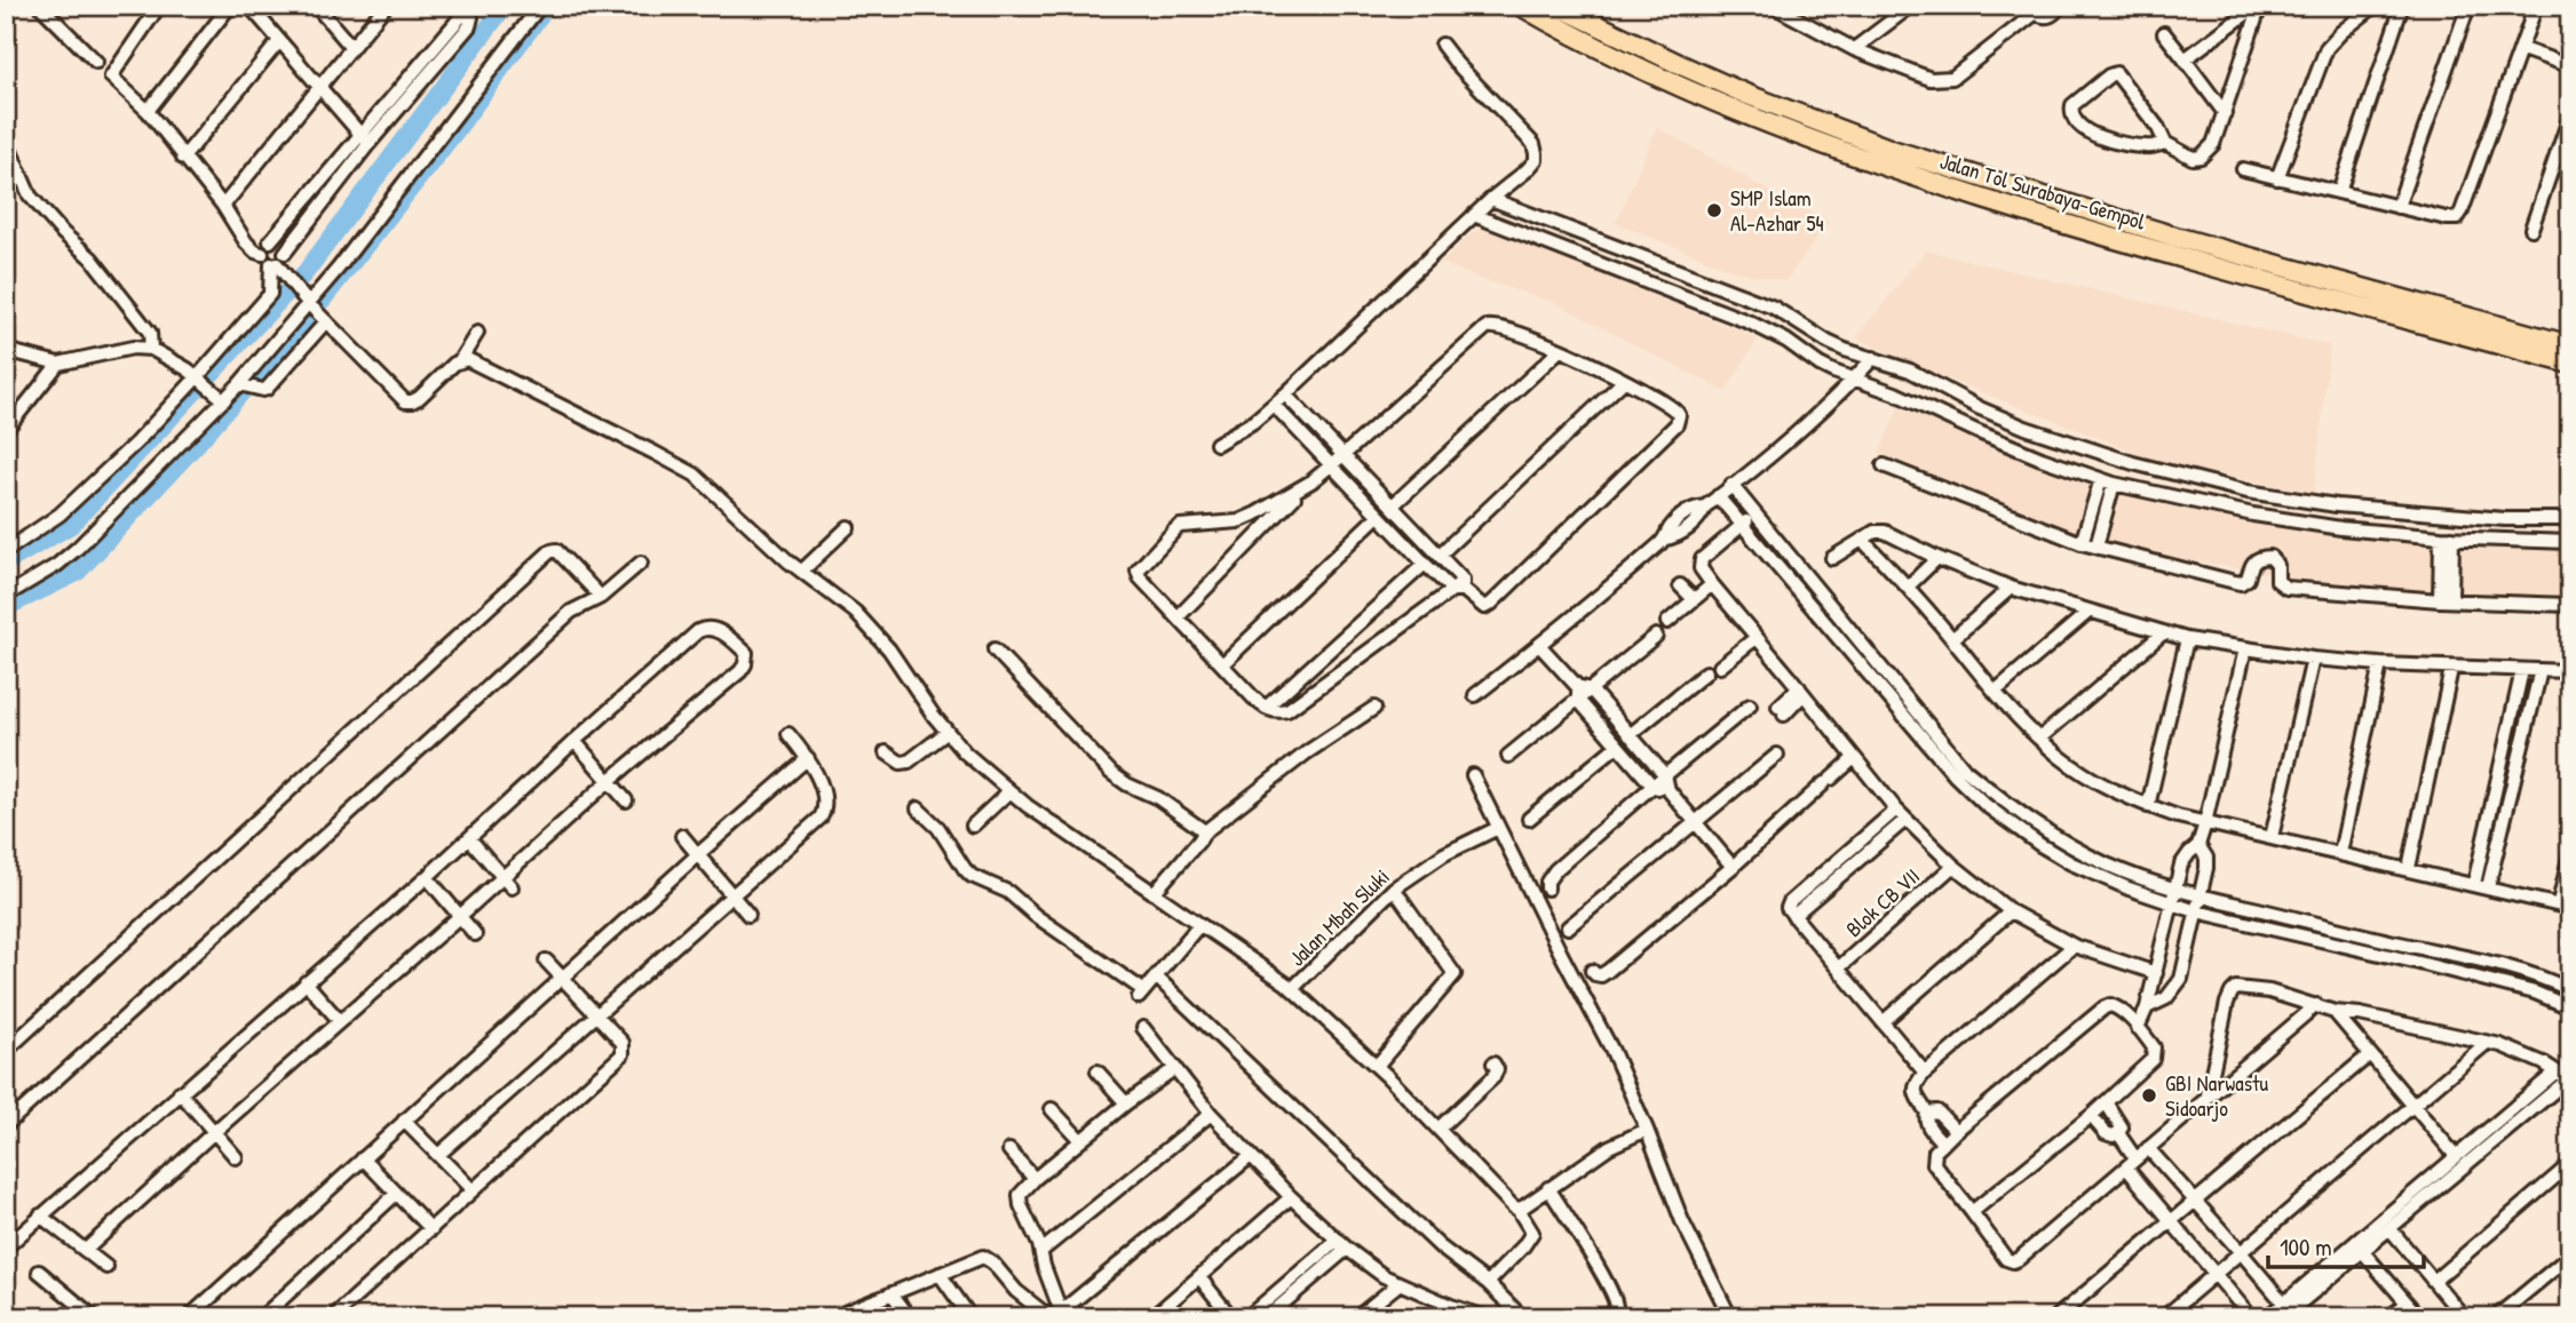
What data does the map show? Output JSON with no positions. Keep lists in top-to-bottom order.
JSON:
{
  "streets": {
    "highway": ["Jalan Tol Surabaya–Gempol"],
    "street": ["Blok CB VII", "Jalan Mbah Sluki"]
  },
  "places": ["SMP Islam Al-Azhar 54", "GBI Narwastu Sidoarjo"],
  "scale_bar": "100 m"
}
